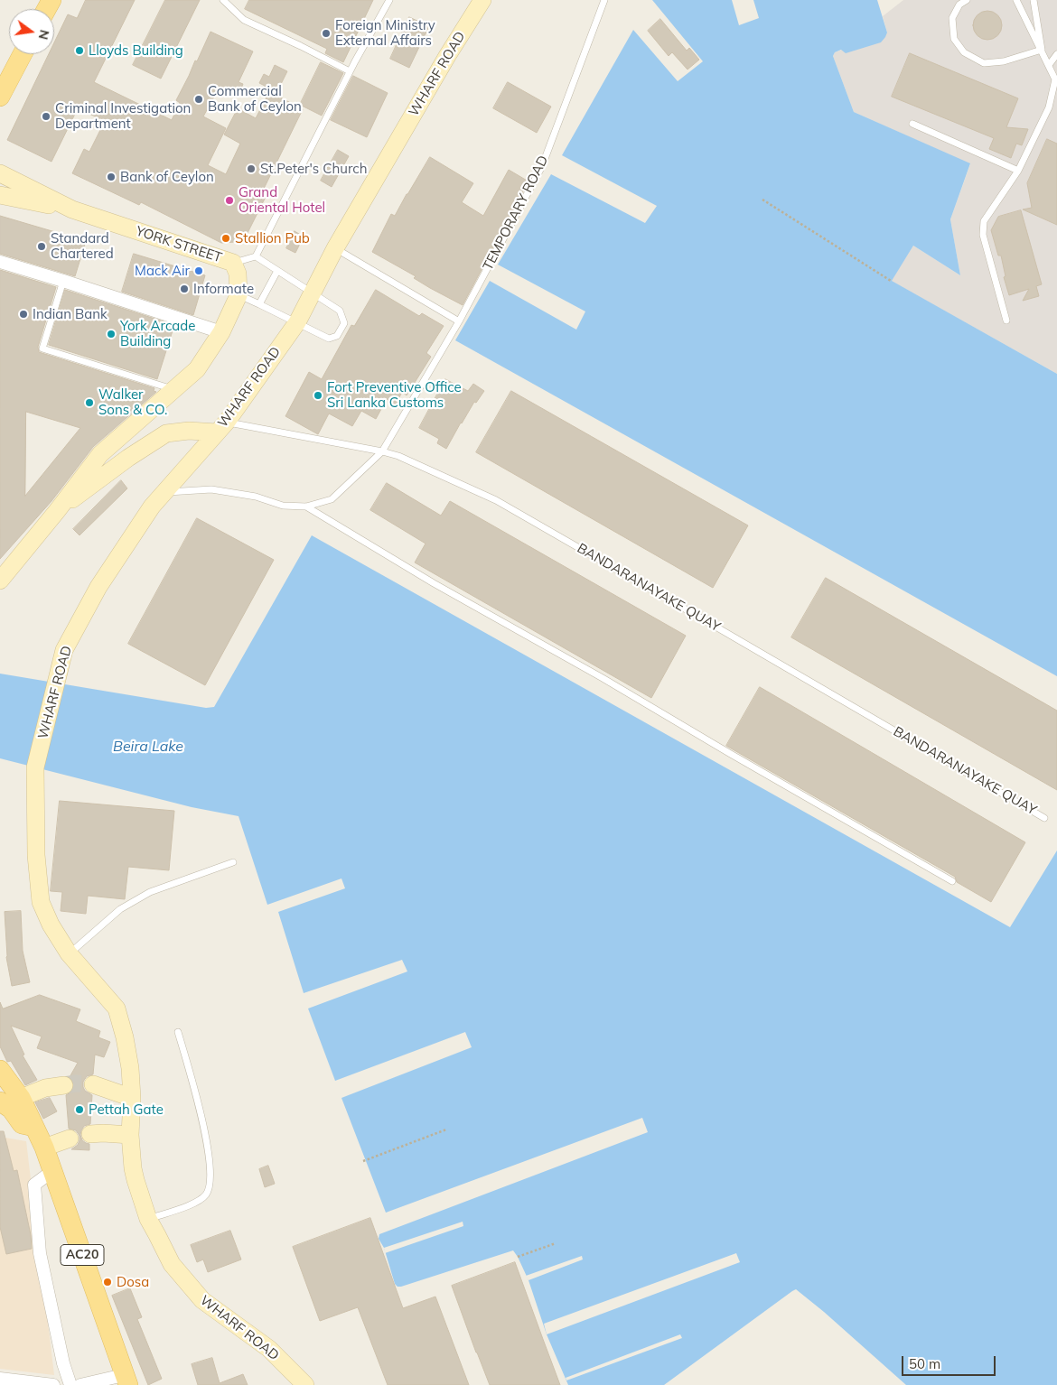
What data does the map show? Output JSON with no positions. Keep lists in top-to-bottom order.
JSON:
{
  "streets": {
    "main road": ["WHARF ROAD", "YORK STREET", "AC20"],
    "lane": ["TEMPORARY ROAD", "BANDARANAYAKE QUAY"]
  },
  "crossings": [
    ["WHARF ROAD", "BANDARANAYAKE QUAY"],
    ["TEMPORARY ROAD", "BANDARANAYAKE QUAY"]
  ],
  "water": ["Beira Lake"],
  "places": [
    "Foreign Ministry External Affairs",
    "Lloyds Building",
    "Commercial Bank of Ceylon",
    "Criminal Investigation Department",
    "St.Peter's Church",
    "Bank of Ceylon",
    "Grand Oriental Hotel",
    "Stallion Pub",
    "Standard Chartered",
    "Mack Air",
    "Informate",
    "Indian Bank",
    "York Arcade Building",
    "Fort Preventive Office Sri Lanka Customs",
    "Walker Sons & CO.",
    "Pettah Gate",
    "Dosa"
  ],
  "scale_bar": "50 m",
  "north": "right"
}
